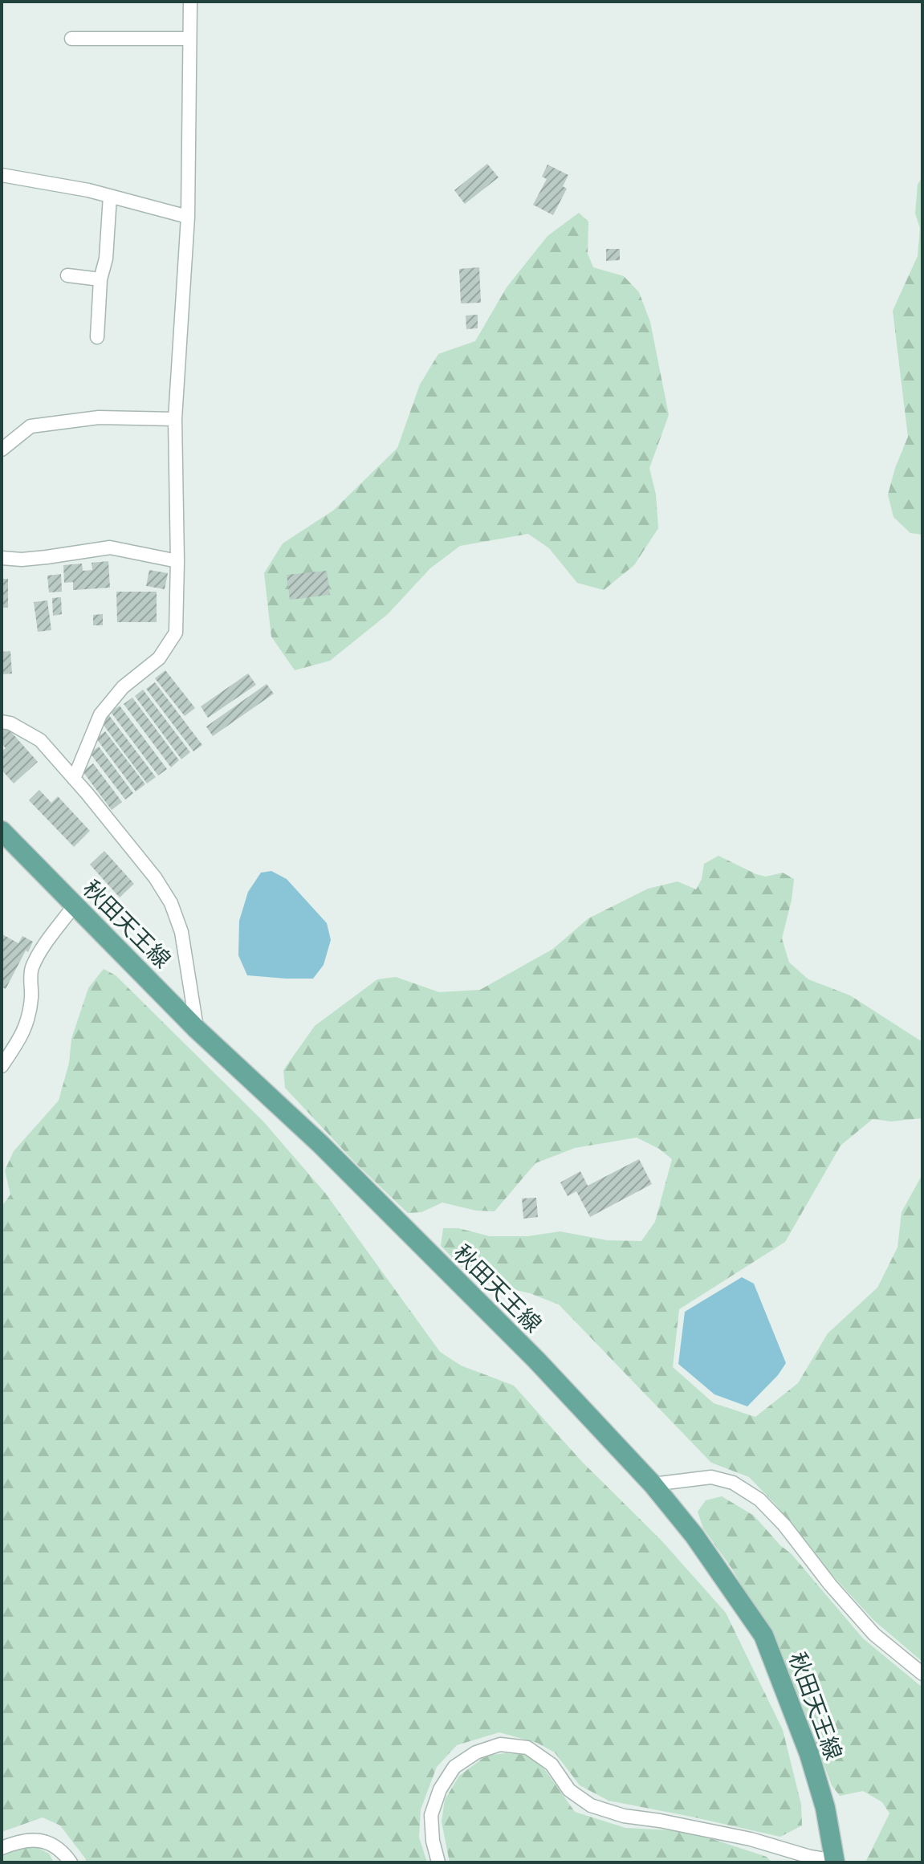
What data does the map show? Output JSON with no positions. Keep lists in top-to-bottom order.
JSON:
{
  "streets": {
    "main road": ["秋田天王線"]
  }
}
